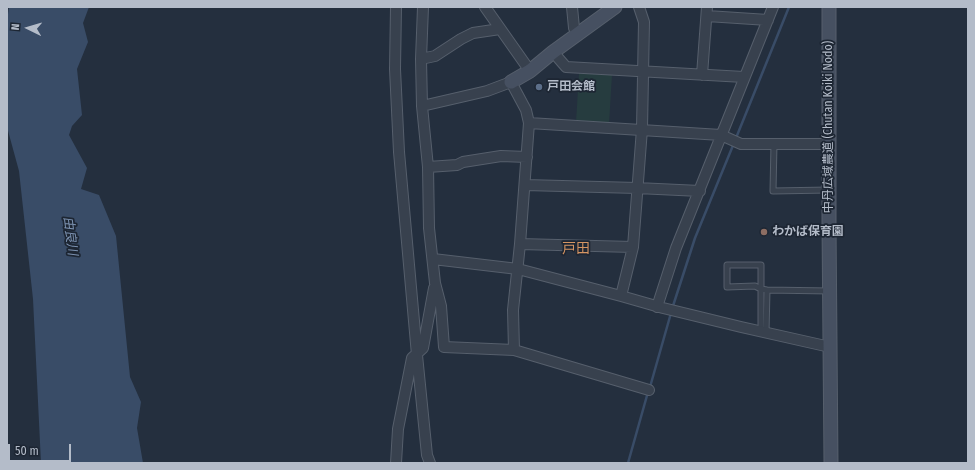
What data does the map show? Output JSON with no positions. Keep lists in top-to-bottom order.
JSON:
{
  "streets": {
    "street": ["中丹広域農道 (Chutan Koiki Nodo)"]
  },
  "districts": ["戸田"],
  "water": ["由良川"],
  "places": ["戸田会館", "わかば保育園"],
  "scale_bar": "50 m",
  "north": "left"
}
